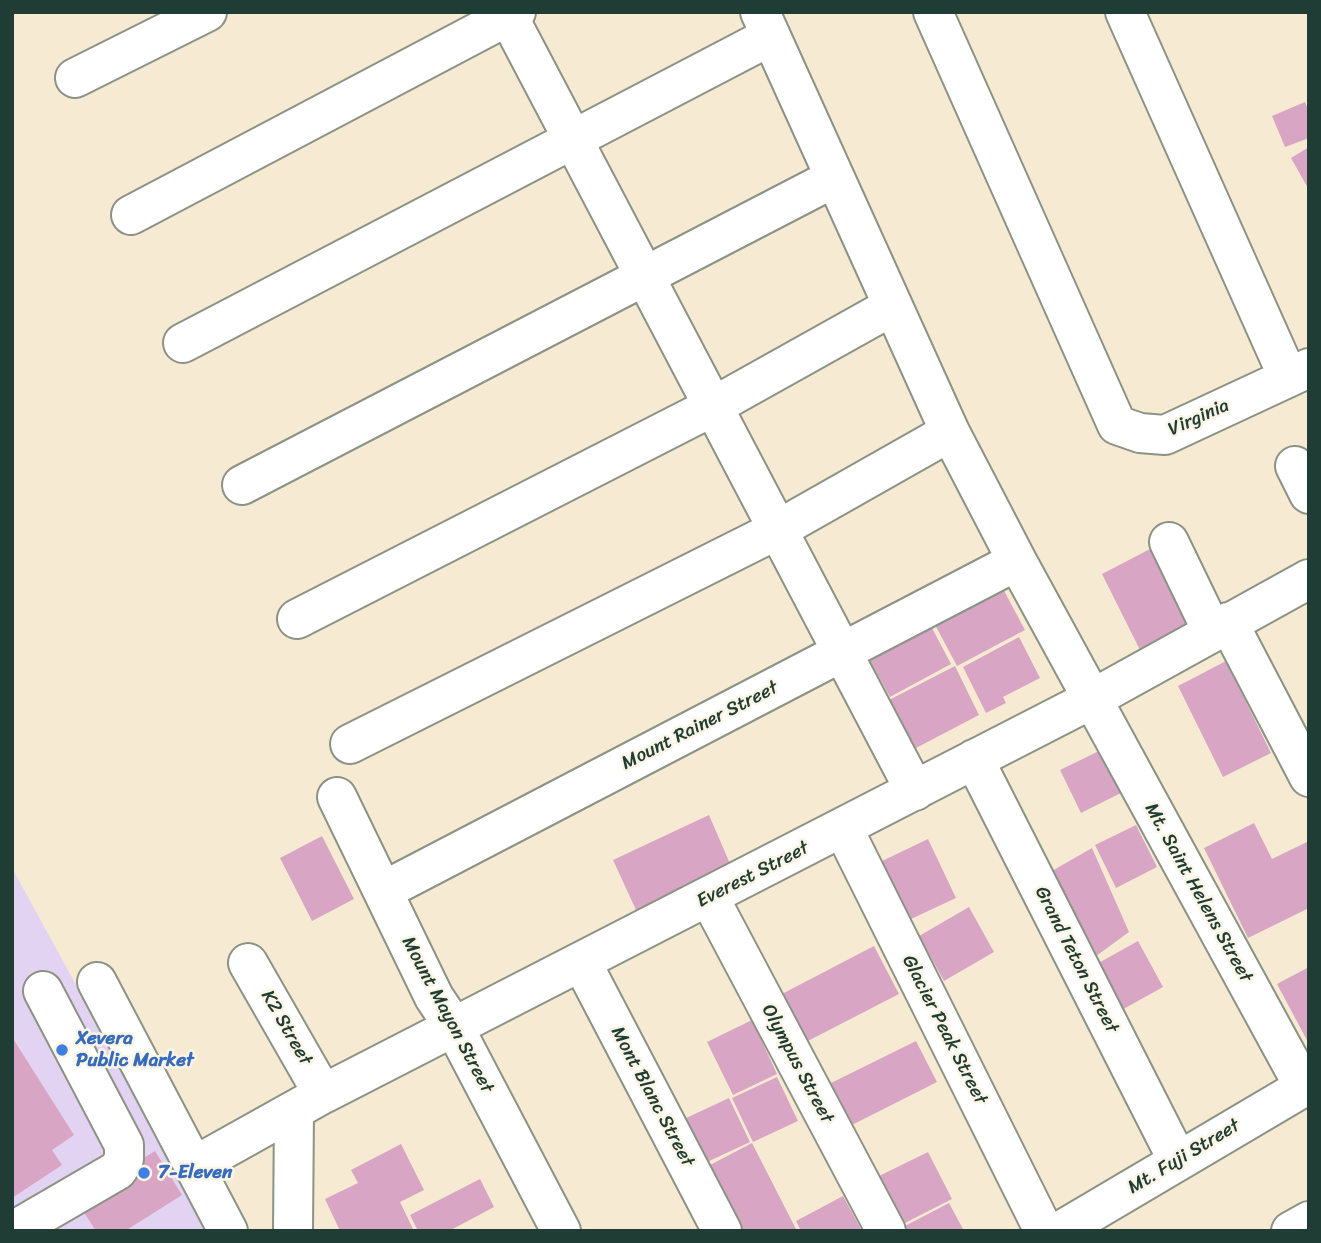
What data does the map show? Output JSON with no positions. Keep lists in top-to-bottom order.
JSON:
{
  "streets": {
    "street": [
      "Virginia",
      "Mount Rainer Street",
      "Everest Street",
      "Mt. Saint Helens Street",
      "Grand Teton Street",
      "Mount Mayon Street",
      "K2 Street",
      "Glacier Peak Street",
      "Olympus Street",
      "Mont Blanc Street",
      "Mt. Fuji Street"
    ]
  },
  "crossings": [
    ["Mount Rainer Street", "Mt. Saint Helens Street"],
    ["Mount Rainer Street", "Mount Mayon Street"],
    ["Everest Street", "Mt. Saint Helens Street"],
    ["Everest Street", "Grand Teton Street"],
    ["Everest Street", "Mount Mayon Street"],
    ["Everest Street", "K2 Street"],
    ["Everest Street", "Glacier Peak Street"],
    ["Everest Street", "Olympus Street"],
    ["Everest Street", "Mont Blanc Street"],
    ["Mt. Saint Helens Street", "Mt. Fuji Street"],
    ["Grand Teton Street", "Mt. Fuji Street"]
  ],
  "places": ["Xevera Public Market", "7-Eleven"]
}
